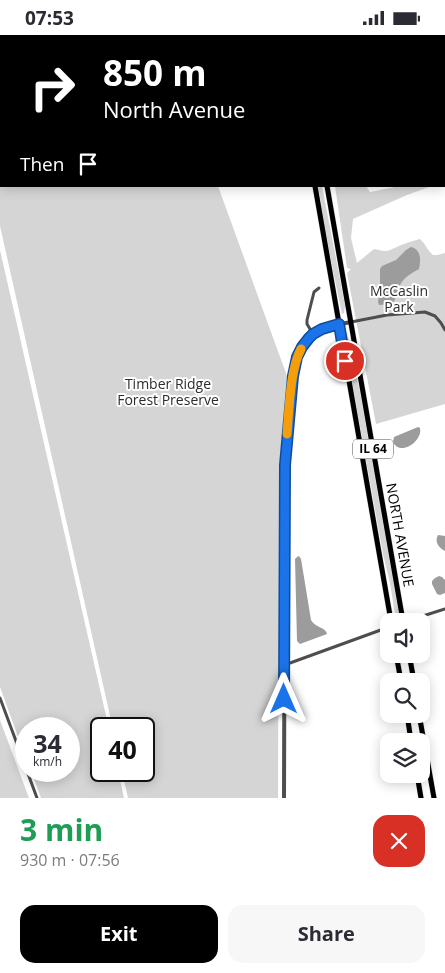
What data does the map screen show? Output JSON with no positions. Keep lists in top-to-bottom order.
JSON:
{
  "streets": {
    "main road": ["IL 64", "NORTH AVENUE"]
  },
  "parks": ["McCaslin Park", "Timber Ridge Forest Preserve"],
  "page": {
    "status": "07:53",
    "turn": ["850 m", "North Avenue"],
    "then": "Then",
    "speed": "34 km/h",
    "limit": "40",
    "heading": ["3 min", "930 m · 07:56"],
    "buttons": ["Exit", "Share"]
  }
}
